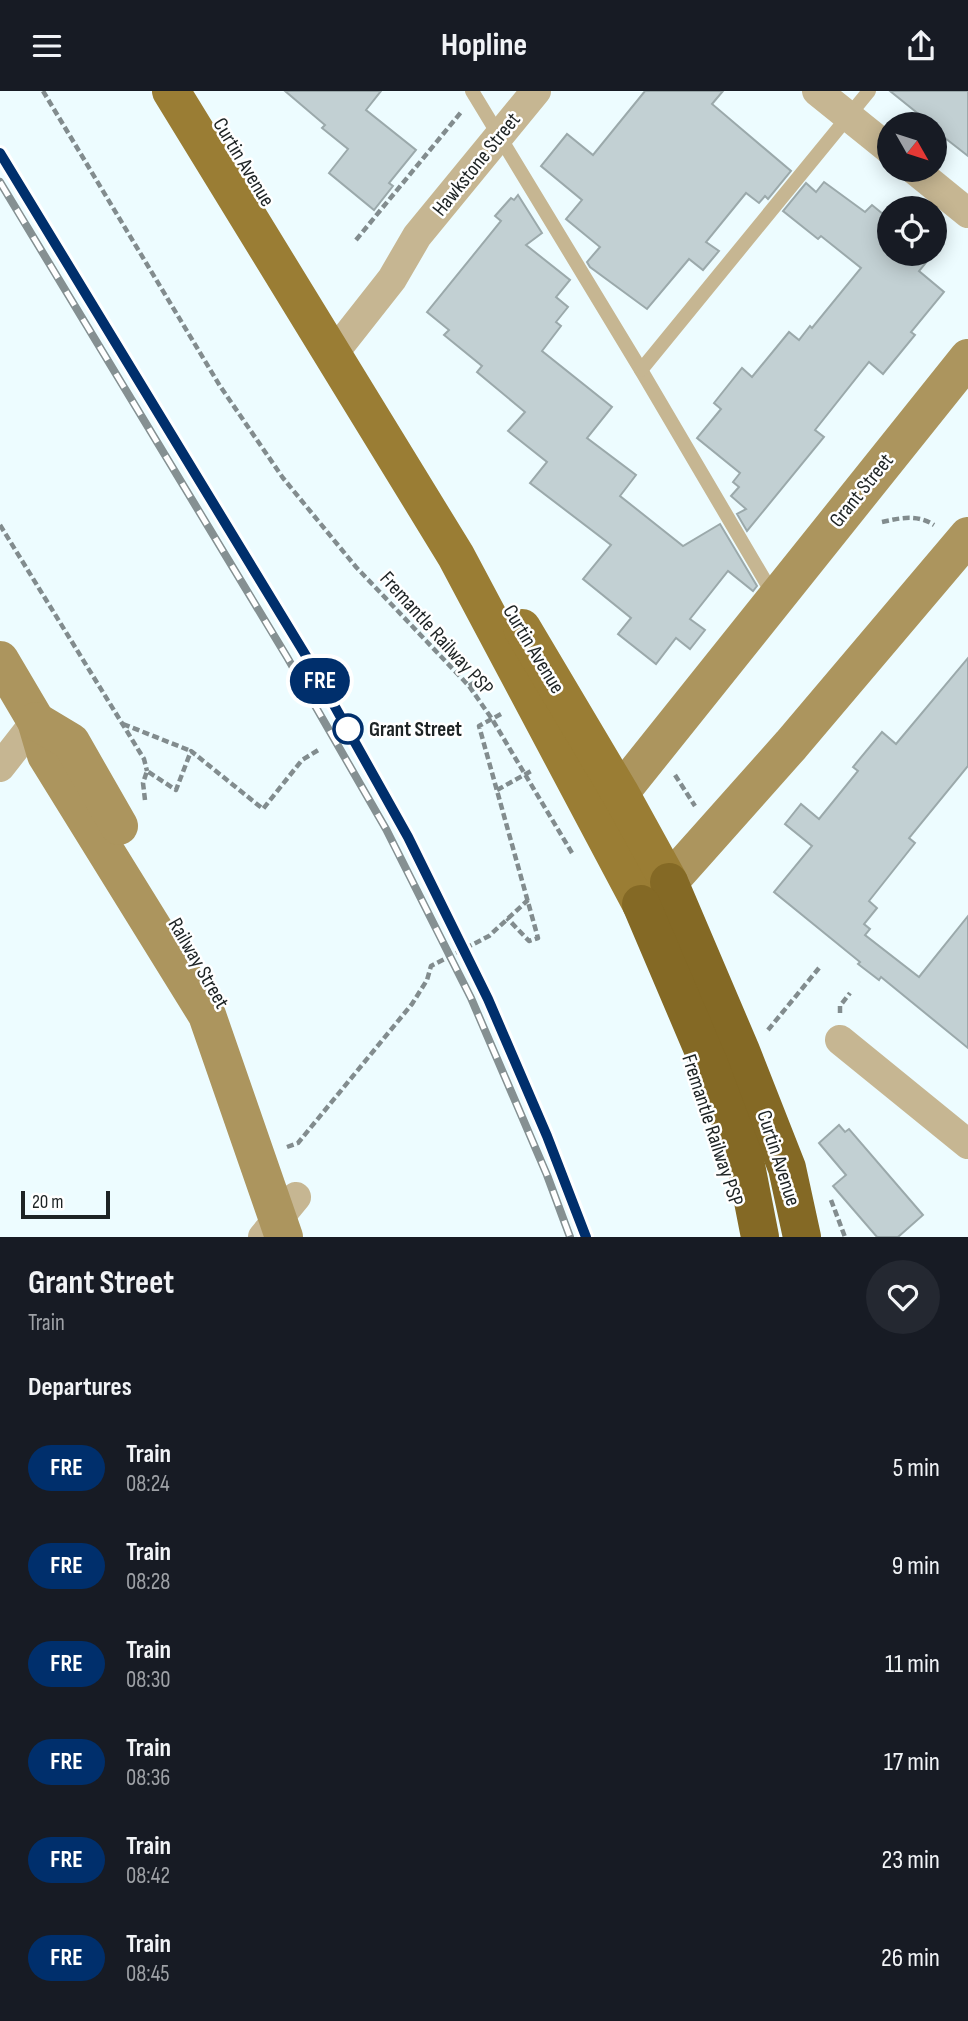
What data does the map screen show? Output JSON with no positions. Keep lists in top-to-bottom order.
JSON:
{
  "streets": {
    "highway": ["Curtin Avenue"],
    "street": ["Hawkstone Street", "Grant Street", "Railway Street"],
    "path": ["Fremantle Railway PSP"]
  },
  "crossings": [
    ["Curtin Avenue", "Hawkstone Street"],
    ["Curtin Avenue", "Grant Street"]
  ],
  "places": ["Grant Street"],
  "scale_bar": "20 m",
  "north": "bottom right",
  "page": {
    "header": "Hopline",
    "on_map": "FRE",
    "scale": "20 m",
    "heading": [
      ["Grant Street", "Train"],
      "Departures"
    ],
    "list": [
      {
        "mark": "FRE",
        "name": "Train",
        "note": "08:24",
        "value": "5 min"
      },
      {
        "mark": "FRE",
        "name": "Train",
        "note": "08:28",
        "value": "9 min"
      },
      {
        "mark": "FRE",
        "name": "Train",
        "note": "08:30",
        "value": "11 min"
      },
      {
        "mark": "FRE",
        "name": "Train",
        "note": "08:36",
        "value": "17 min"
      },
      {
        "mark": "FRE",
        "name": "Train",
        "note": "08:42",
        "value": "23 min"
      },
      {
        "mark": "FRE",
        "name": "Train",
        "note": "08:45",
        "value": "26 min"
      }
    ]
  }
}
